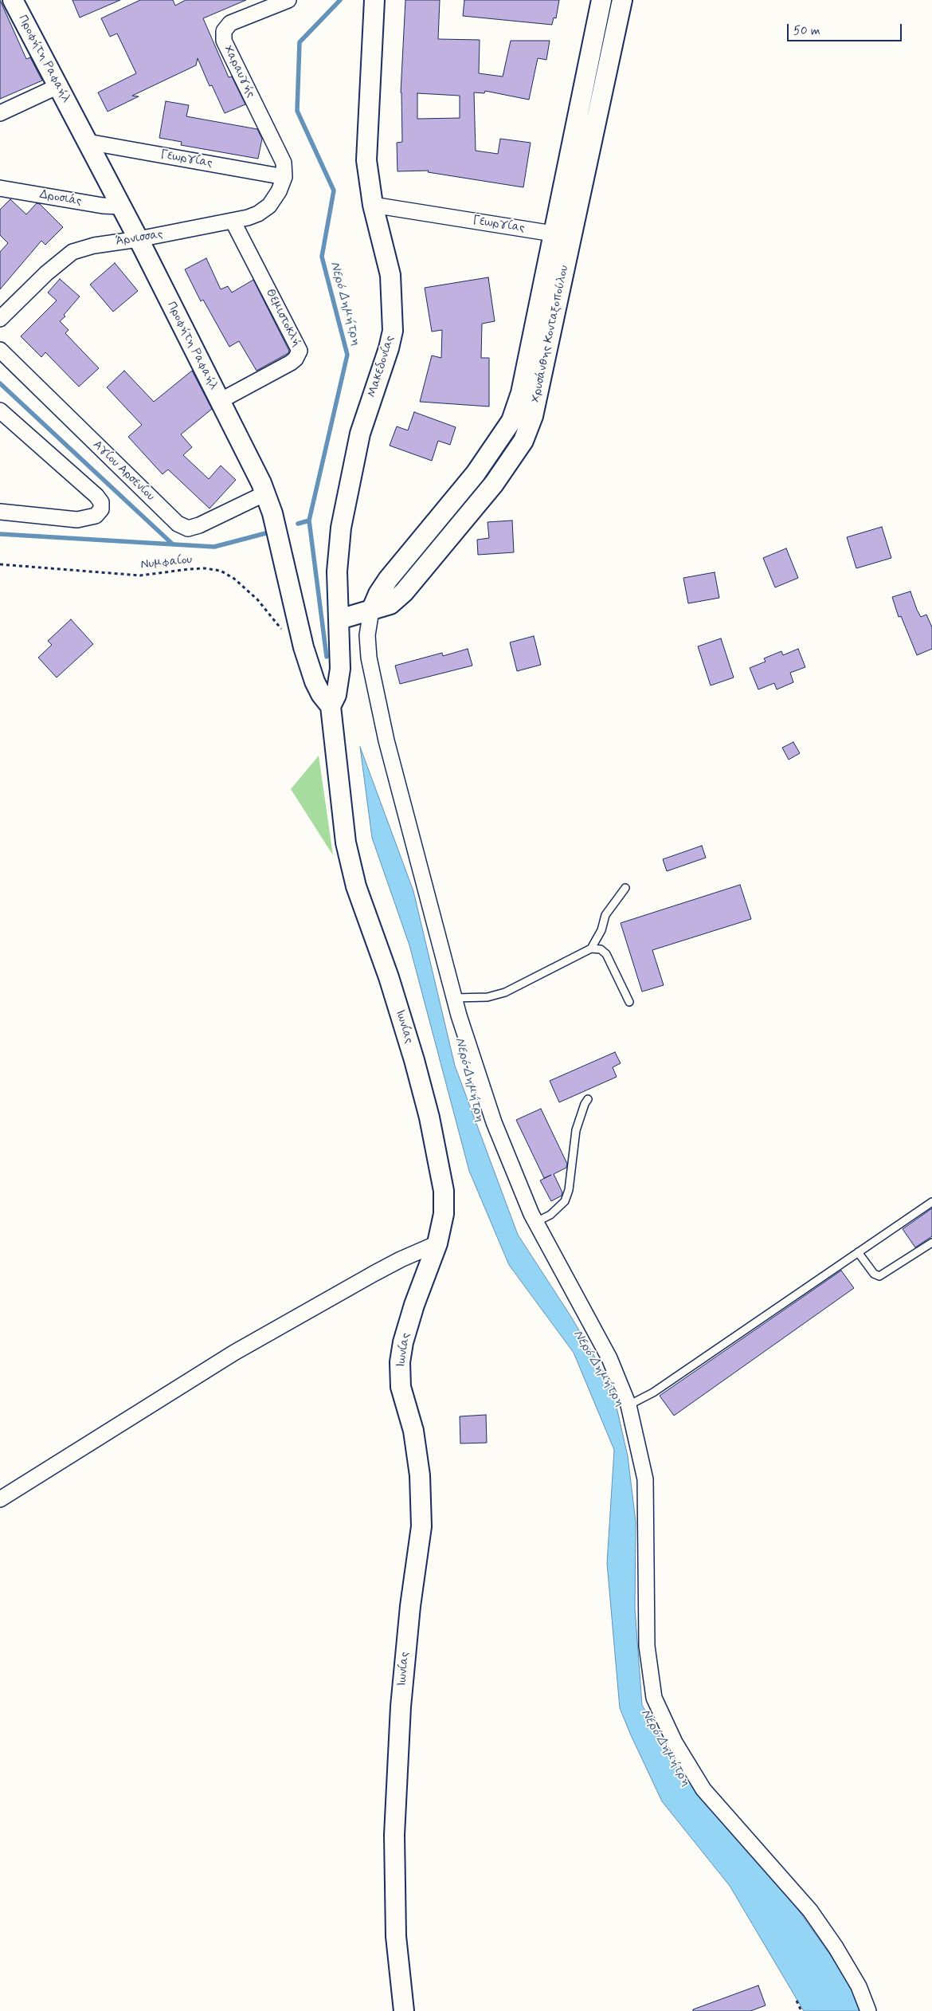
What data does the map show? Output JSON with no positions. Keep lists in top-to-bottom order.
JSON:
{
  "streets": {
    "street": [
      "Προφήτη Ραφαήλ",
      "Χαραυγής",
      "Γεωργίας",
      "Δροσιάς",
      "Άρνισσας",
      "Θεμιστοκλή",
      "Χρυσάνθης Κονταξοπούλου",
      "Μακεδονίας",
      "Αγίου Αρσενίου",
      "Ιωνίας"
    ],
    "path": ["Νυμφαίου"]
  },
  "crossings": [
    ["Προφήτη Ραφαήλ", "Γεωργίας"],
    ["Προφήτη Ραφαήλ", "Δροσιάς"],
    ["Προφήτη Ραφαήλ", "Άρνισσας"],
    ["Προφήτη Ραφαήλ", "Θεμιστοκλή"],
    ["Προφήτη Ραφαήλ", "Μακεδονίας"],
    ["Προφήτη Ραφαήλ", "Αγίου Αρσενίου"],
    ["Προφήτη Ραφαήλ", "Ιωνίας"],
    ["Χαραυγής", "Γεωργίας"],
    ["Χαραυγής", "Άρνισσας"],
    ["Γεωργίας", "Άρνισσας"],
    ["Γεωργίας", "Χρυσάνθης Κονταξοπούλου"],
    ["Γεωργίας", "Μακεδονίας"],
    ["Άρνισσας", "Θεμιστοκλή"],
    ["Χρυσάνθης Κονταξοπούλου", "Μακεδονίας"],
    ["Μακεδονίας", "Ιωνίας"]
  ],
  "water": ["Νερό Δημήτρη"],
  "scale_bar": "50 m"
}
